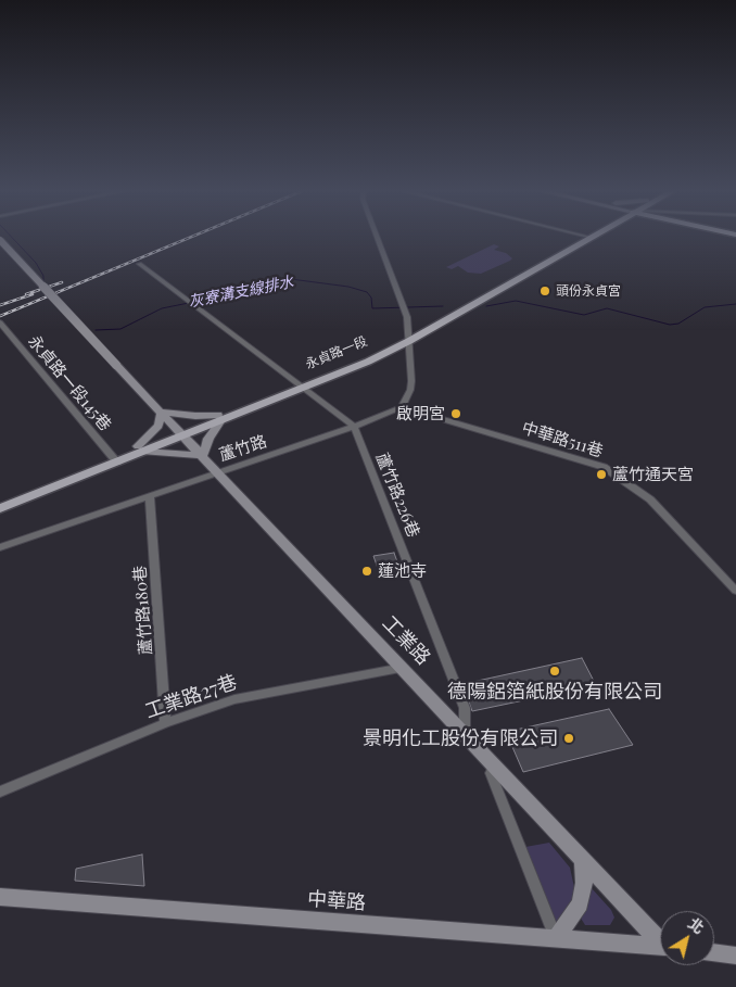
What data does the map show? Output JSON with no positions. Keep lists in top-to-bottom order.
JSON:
{
  "streets": {
    "main road": ["永貞路一段"],
    "street": [
      "永貞路一段145巷",
      "中華路511巷",
      "蘆竹路",
      "蘆竹路226巷",
      "蘆竹路180巷",
      "工業路",
      "工業路27巷",
      "中華路"
    ]
  },
  "crossings": [
    ["永貞路一段", "永貞路一段145巷"],
    ["永貞路一段", "工業路"],
    ["中華路511巷", "蘆竹路"],
    ["蘆竹路", "蘆竹路226巷"],
    ["蘆竹路", "蘆竹路180巷"],
    ["蘆竹路", "工業路"],
    ["蘆竹路226巷", "工業路"],
    ["蘆竹路180巷", "工業路27巷"],
    ["工業路", "工業路27巷"]
  ],
  "water": ["灰寮溝支線排水"],
  "places": [
    "頭份永貞宮",
    "啟明宮",
    "蘆竹通天宮",
    "蓮池寺",
    "德陽鋁箔紙股份有限公司",
    "景明化工股份有限公司"
  ],
  "north": "top right"
}
